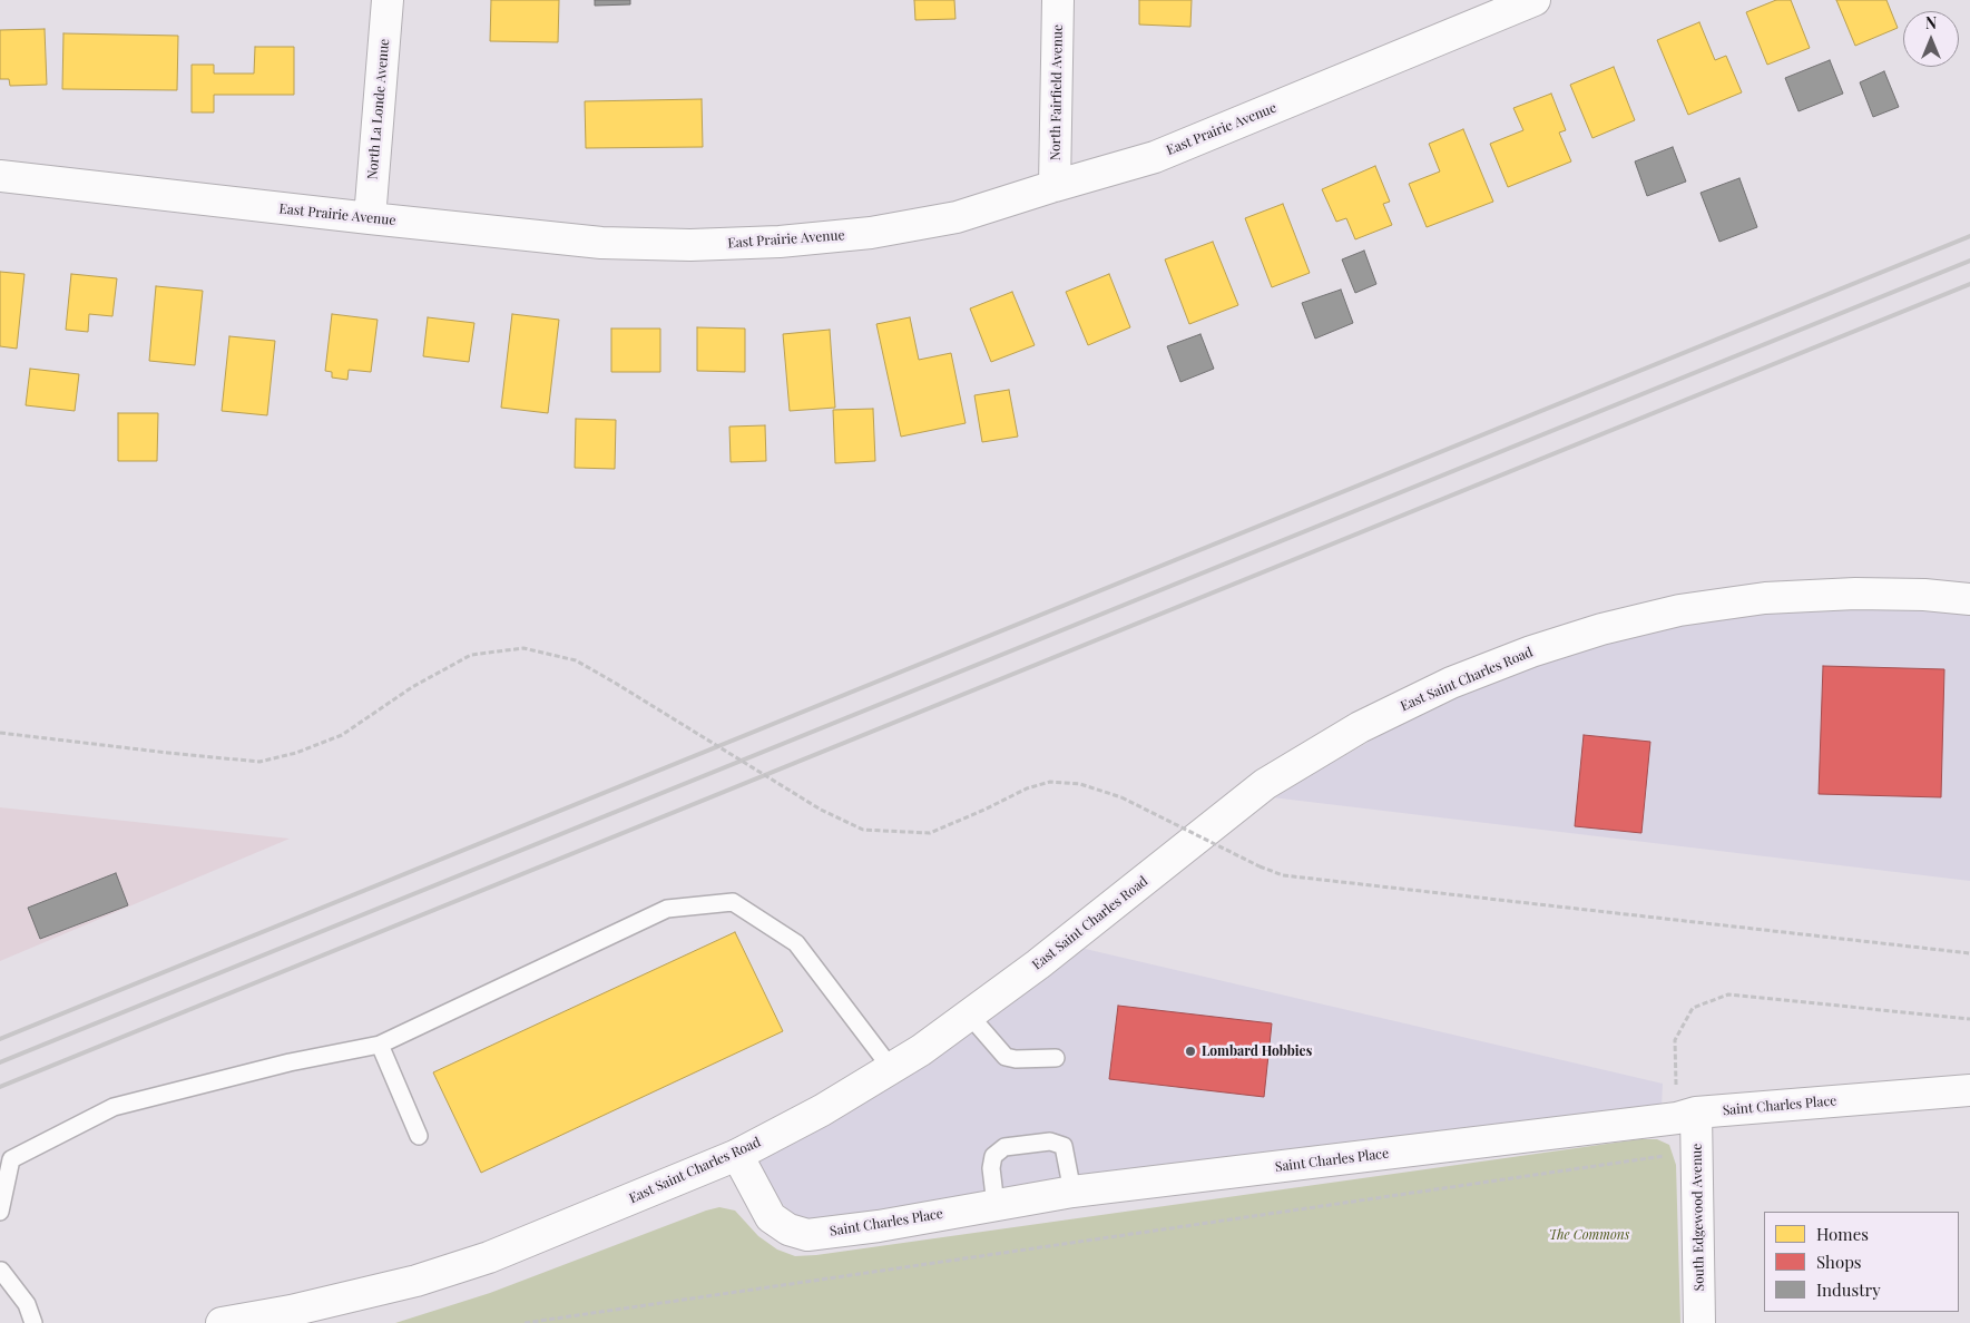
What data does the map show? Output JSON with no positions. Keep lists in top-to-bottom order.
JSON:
{
  "streets": {
    "street": [
      "North Fairfield Avenue",
      "North La Londe Avenue",
      "East Prairie Avenue",
      "East Saint Charles Road",
      "Saint Charles Place",
      "South Edgewood Avenue"
    ]
  },
  "crossings": [
    ["North Fairfield Avenue", "East Prairie Avenue"],
    ["North La Londe Avenue", "East Prairie Avenue"],
    ["East Saint Charles Road", "Saint Charles Place"],
    ["Saint Charles Place", "South Edgewood Avenue"]
  ],
  "parks": ["The Commons"],
  "places": ["Lombard Hobbies"],
  "legend": ["Homes", "Shops", "Industry"],
  "north": "top"
}
